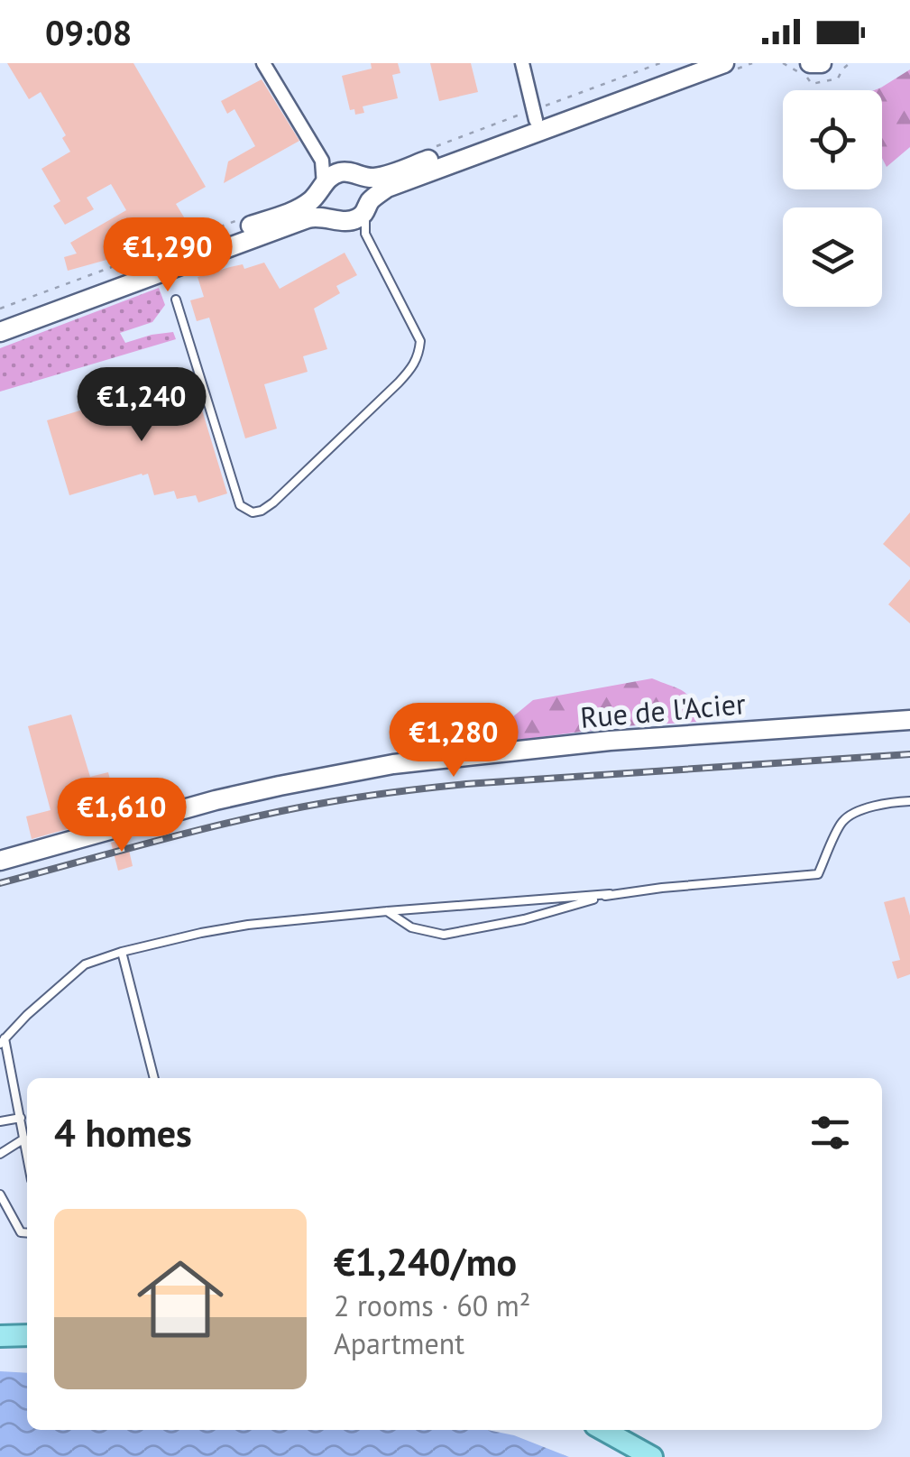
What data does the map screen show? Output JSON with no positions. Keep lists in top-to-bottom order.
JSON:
{
  "streets": {
    "main road": ["Rue de l'Acier"]
  },
  "page": {
    "status": "09:08",
    "price": [
      "€1,290",
      "€1,240",
      "€1,280",
      "€1,610"
    ],
    "heading": "4 homes",
    "list": [
      {
        "name": "€1,240/mo",
        "note": "2 rooms · 60 m² · Apartment"
      }
    ]
  }
}
